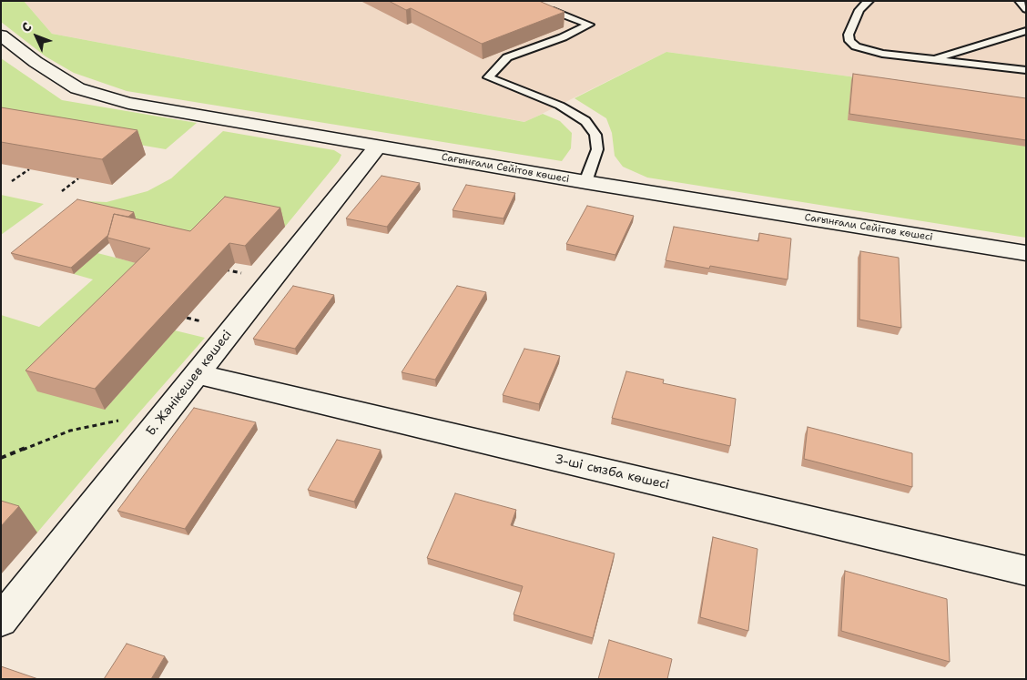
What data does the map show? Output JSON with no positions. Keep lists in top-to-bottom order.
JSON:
{
  "streets": {
    "street": ["Сағынғали Сейітов көшесі", "Б. Жәнікешев көшесі", "3-ші сызба көшесі"]
  },
  "crossings": [
    ["Сағынғали Сейітов көшесі", "Б. Жәнікешев көшесі"],
    ["Б. Жәнікешев көшесі", "3-ші сызба көшесі"]
  ],
  "north": "top left"
}
